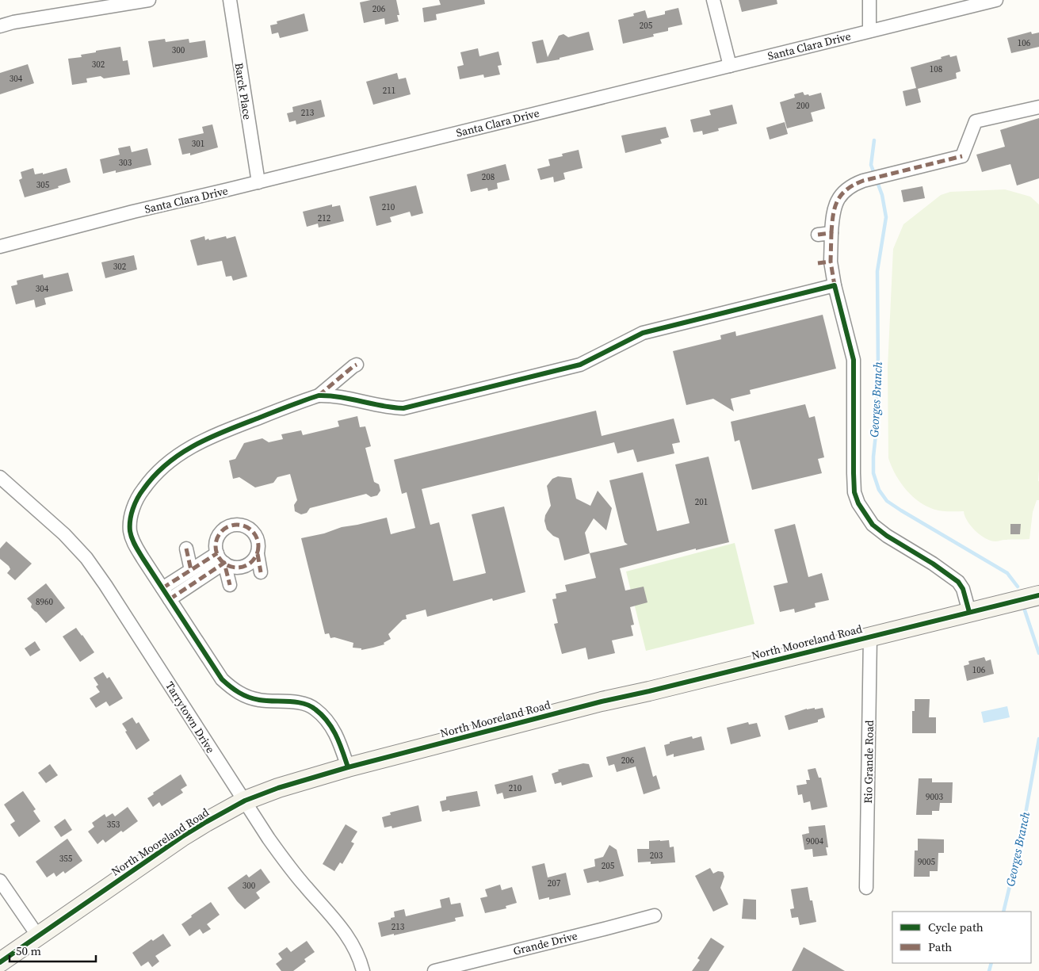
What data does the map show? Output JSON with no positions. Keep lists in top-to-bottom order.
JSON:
{
  "streets": {
    "street": [
      "Santa Clara Drive",
      "Barck Place",
      "North Mooreland Road",
      "Tarrytown Drive",
      "Rio Grande Road",
      "Grande Drive"
    ]
  },
  "crossings": [
    ["Santa Clara Drive", "Barck Place"],
    ["North Mooreland Road", "Tarrytown Drive"],
    ["North Mooreland Road", "Rio Grande Road"]
  ],
  "water": ["Georges Branch"],
  "house_numbers": [
    "206",
    "205",
    "106",
    "300",
    "302",
    "108",
    "304",
    "211",
    "200",
    "213",
    "301",
    "303",
    "208",
    "305",
    "210",
    "212",
    "302",
    "304",
    "201",
    "8960",
    "106",
    "206",
    "210",
    "9003",
    "353",
    "9004",
    "203",
    "355",
    "9005",
    "205",
    "207",
    "300",
    "213"
  ],
  "legend": ["Cycle path", "Path"],
  "scale_bar": "50 m"
}
